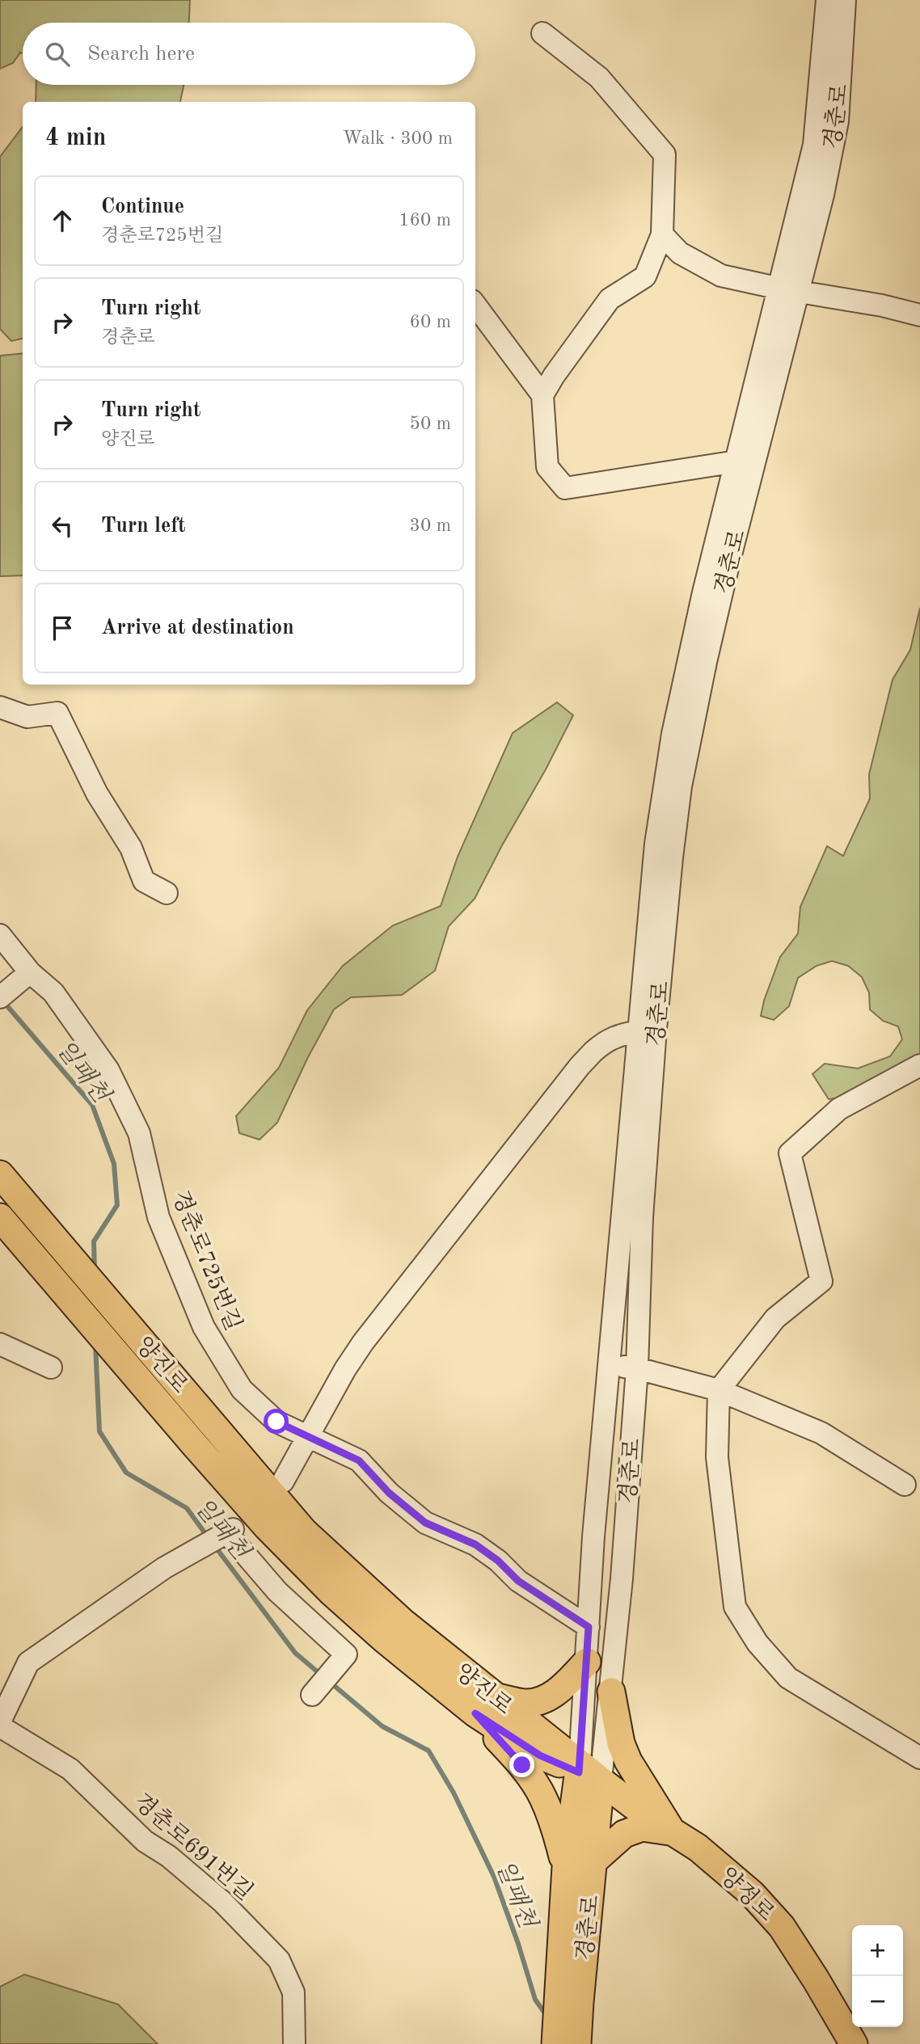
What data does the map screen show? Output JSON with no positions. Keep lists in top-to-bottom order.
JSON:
{
  "streets": {
    "main road": ["경춘로", "양진로", "양정로"],
    "street": ["경춘로725번길", "경춘로691번길"]
  },
  "crossings": [
    ["경춘로", "경춘로725번길"],
    ["경춘로", "양진로"],
    ["경춘로", "양정로"],
    ["양진로", "양정로"]
  ],
  "water": ["일패천"],
  "page": {
    "search": "Search here",
    "heading": ["4 min", "Walk · 300 m"],
    "list": [
      ["Continue", "경춘로725번길", "160 m"],
      ["Turn right", "경춘로", "60 m"],
      ["Turn right", "양진로", "50 m"],
      ["Turn left", "30 m"],
      "Arrive at destination"
    ],
    "map_buttons": ["+", "−"]
  }
}
